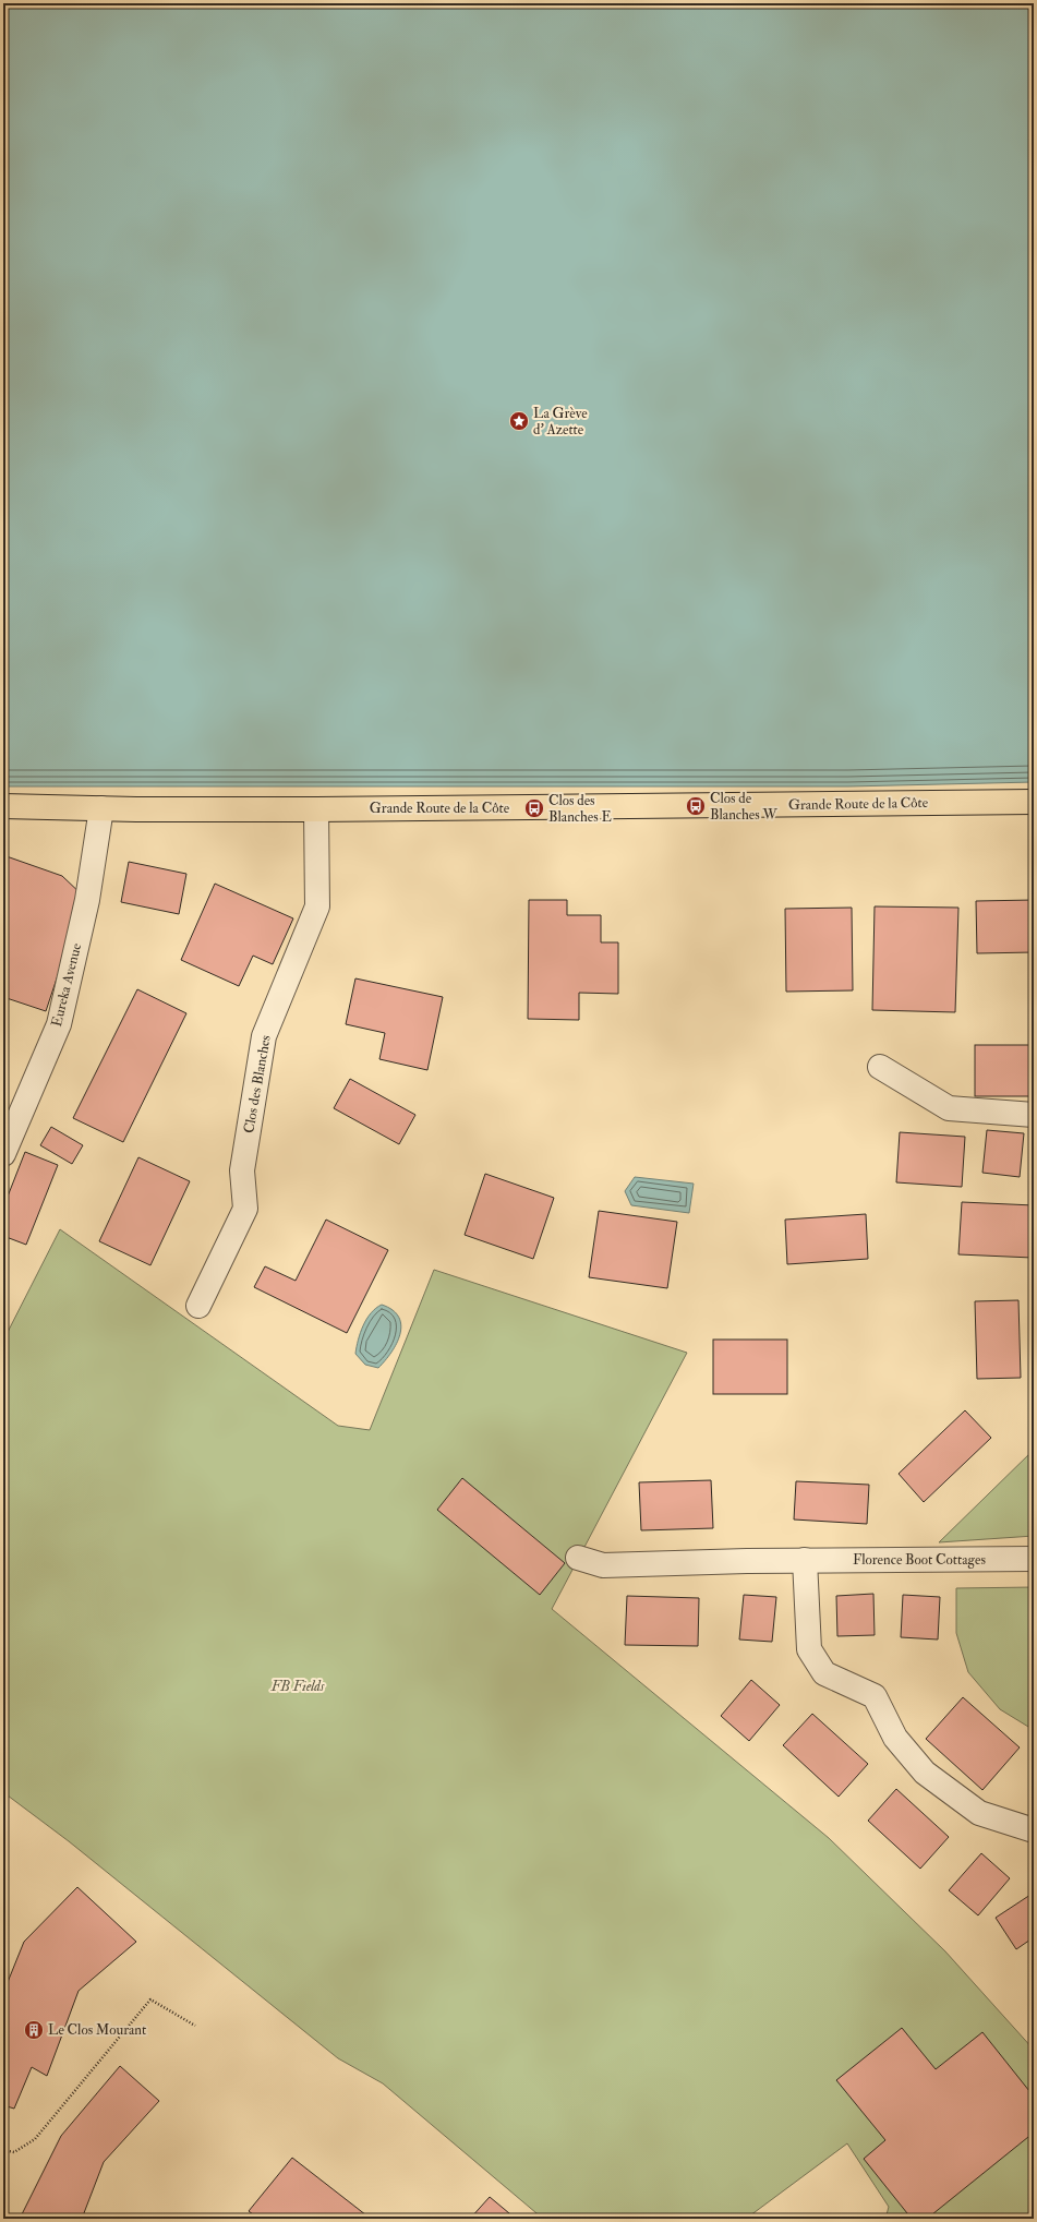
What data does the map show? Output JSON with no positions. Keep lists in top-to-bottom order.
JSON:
{
  "streets": {
    "main road": ["Grande Route de la Côte"],
    "street": ["Eureka Avenue", "Clos des Blanches", "Florence Boot Cottages"]
  },
  "crossings": [
    ["Grande Route de la Côte", "Eureka Avenue"],
    ["Grande Route de la Côte", "Clos des Blanches"]
  ],
  "parks": ["FB Fields"],
  "places": {
    "place": ["La Grève d’ Azette"],
    "bus stop": ["Clos de Blanches W", "Clos des Blanches E"],
    "building": ["Le Clos Mourant"]
  }
}
